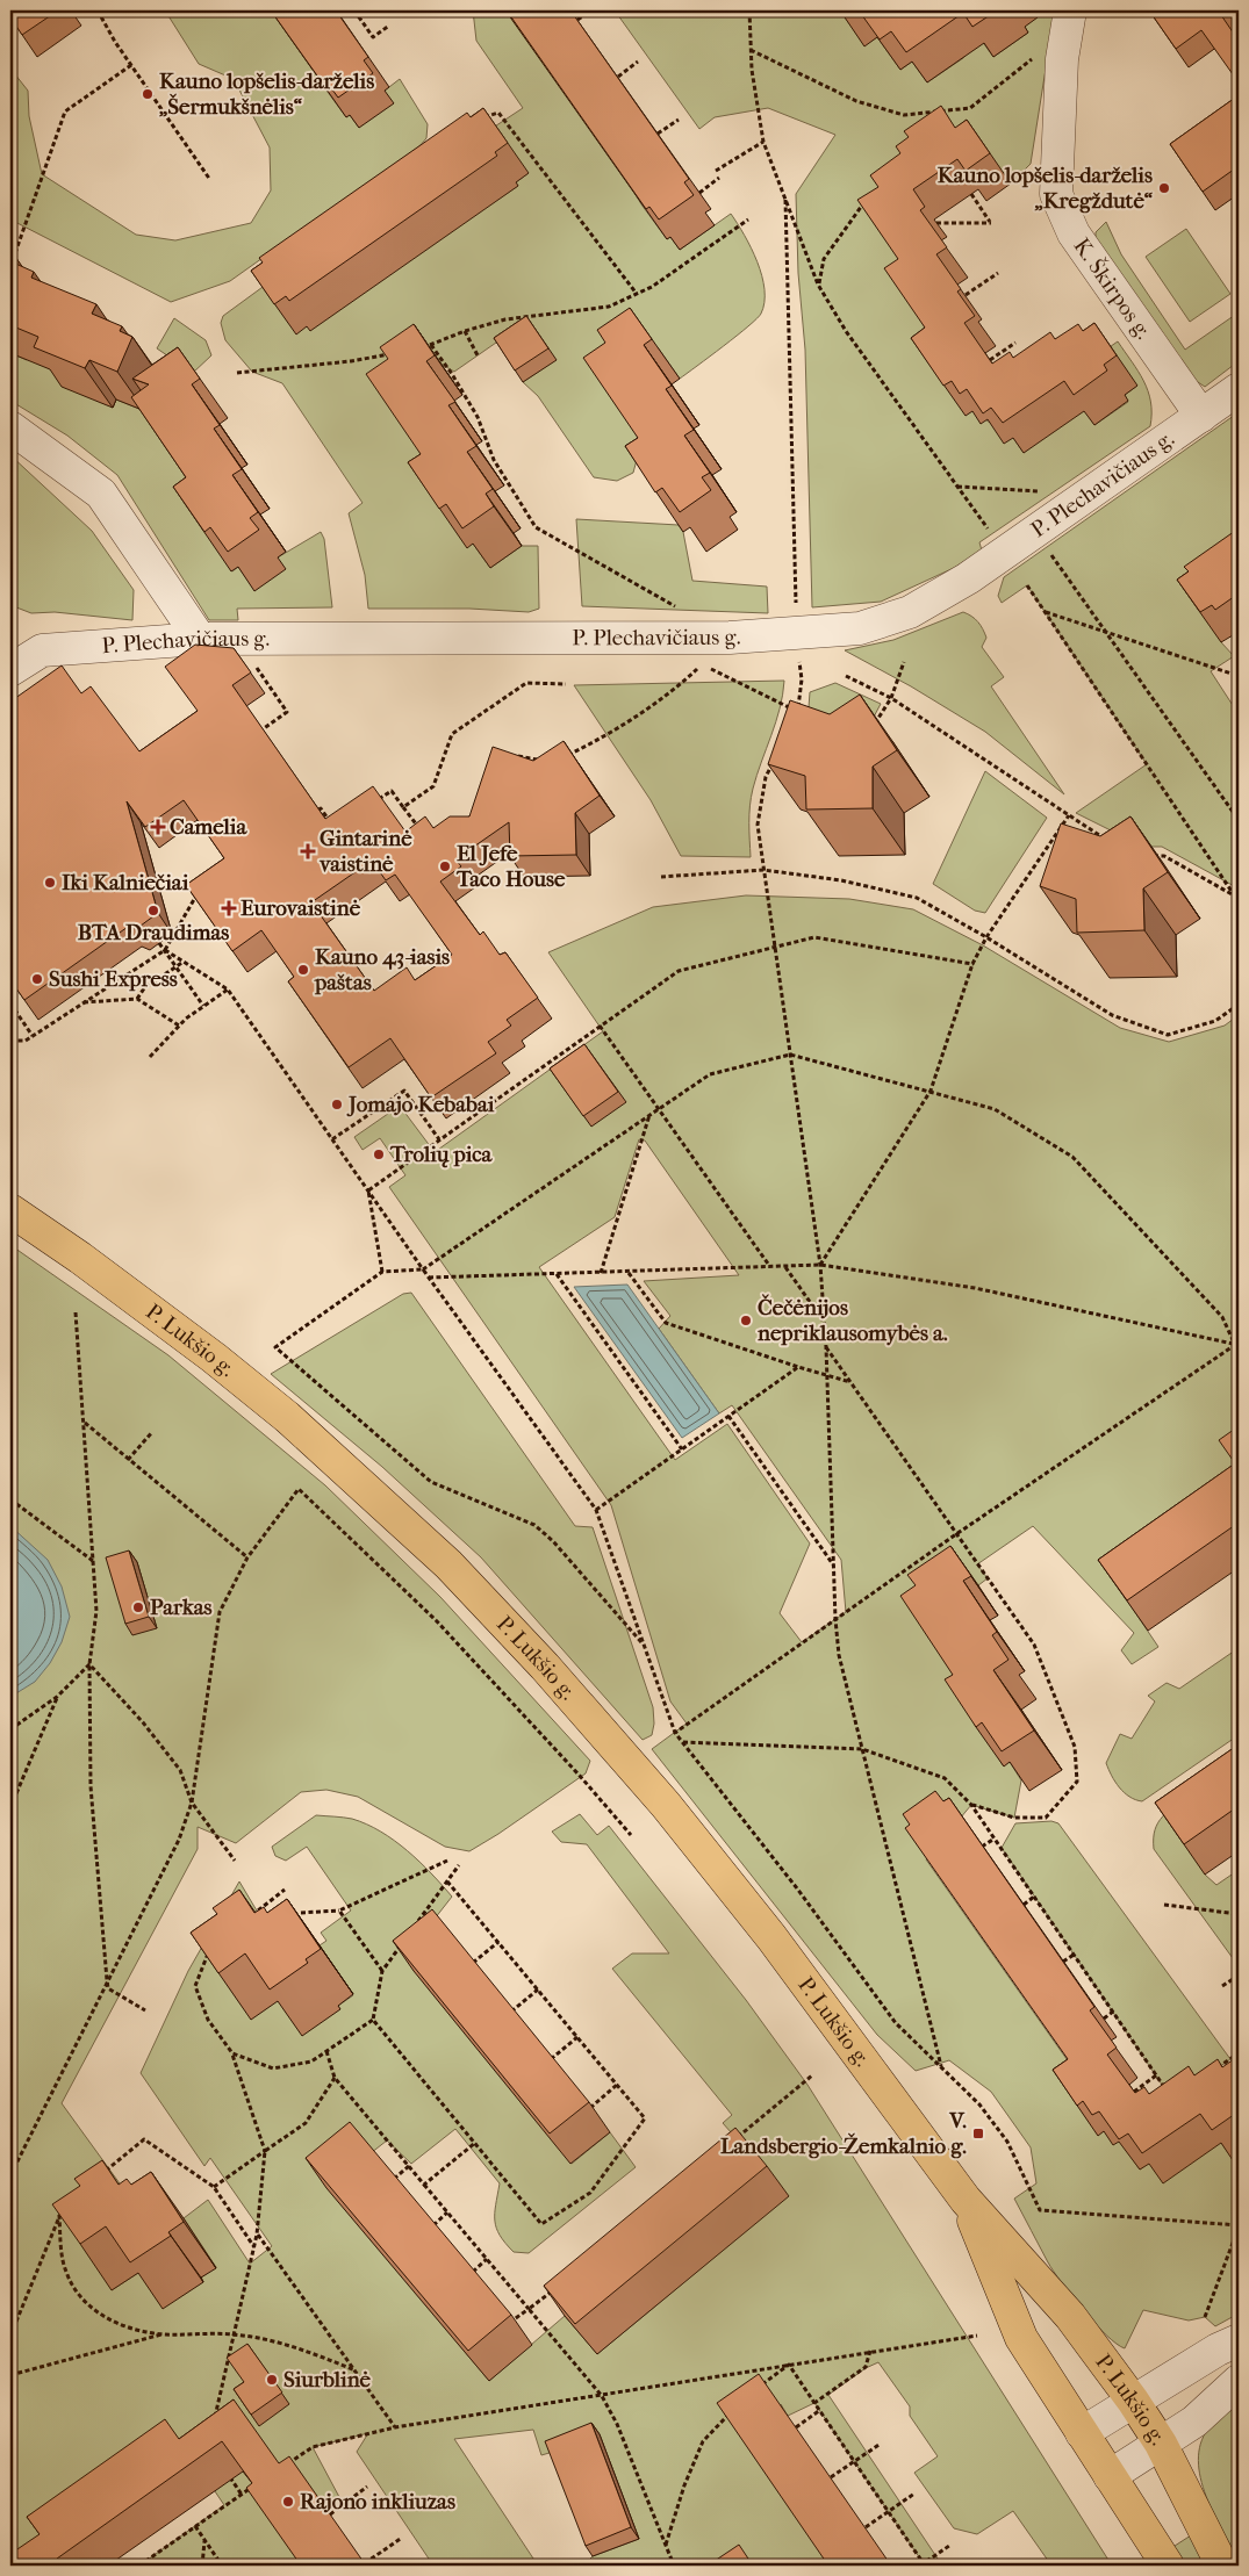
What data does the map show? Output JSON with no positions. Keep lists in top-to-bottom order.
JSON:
{
  "streets": {
    "main road": ["P. Lukšio g."],
    "street": ["K. Škirpos g.", "P. Plechavičiaus g."]
  },
  "crossings": [
    ["K. Škirpos g.", "P. Plechavičiaus g."]
  ],
  "places": {
    "other": [
      "Kauno lopšelis-darželis „Šermukšnėlis“",
      "Kauno lopšelis-darželis „Kregždutė“",
      "El Jefe Taco House",
      "Iki Kalniečiai",
      "BTA Draudimas",
      "Kauno 43-iasis paštas",
      "Sushi Express",
      "Jomajo Kebabai",
      "Trolių pica",
      "Čečėnijos nepriklausomybės a.",
      "Parkas",
      "Siurblinė",
      "Rajono inkliuzas"
    ],
    "health": ["Camelia", "Gintarinė vaistinė", "Eurovaistinė"],
    "transit": ["V. Landsbergio-Žemkalnio g."]
  }
}
